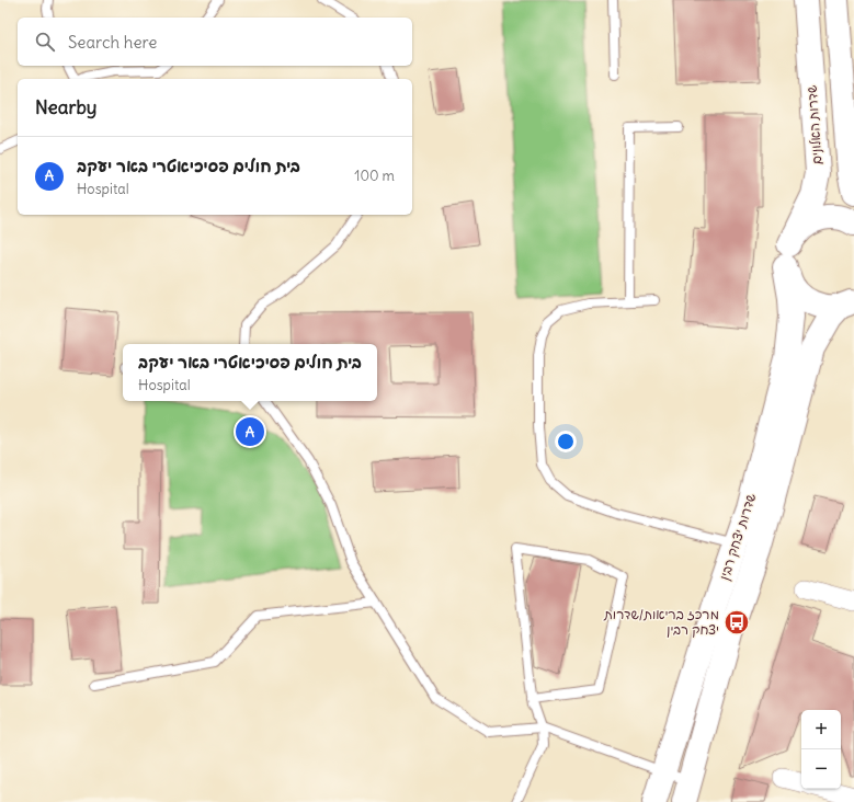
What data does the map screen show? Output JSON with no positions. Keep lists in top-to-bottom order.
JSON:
{
  "streets": {
    "main road": ["שדרות האלונים", "שדרות יצחק רבין"]
  },
  "crossings": [
    ["שדרות האלונים", "שדרות יצחק רבין"]
  ],
  "places": {
    "bus stop": ["מרכז בריאות/שדרות יצחק רבין"]
  },
  "page": {
    "search": "Search here",
    "heading": "Nearby",
    "list": [
      {
        "mark": "A",
        "name": "בית חולים פסיכיאטרי באר יעקב",
        "note": "Hospital",
        "value": "100 m"
      }
    ],
    "popup": ["בית חולים פסיכיאטרי באר יעקב", "Hospital"],
    "pins": "A",
    "map_buttons": ["+", "−"]
  }
}
